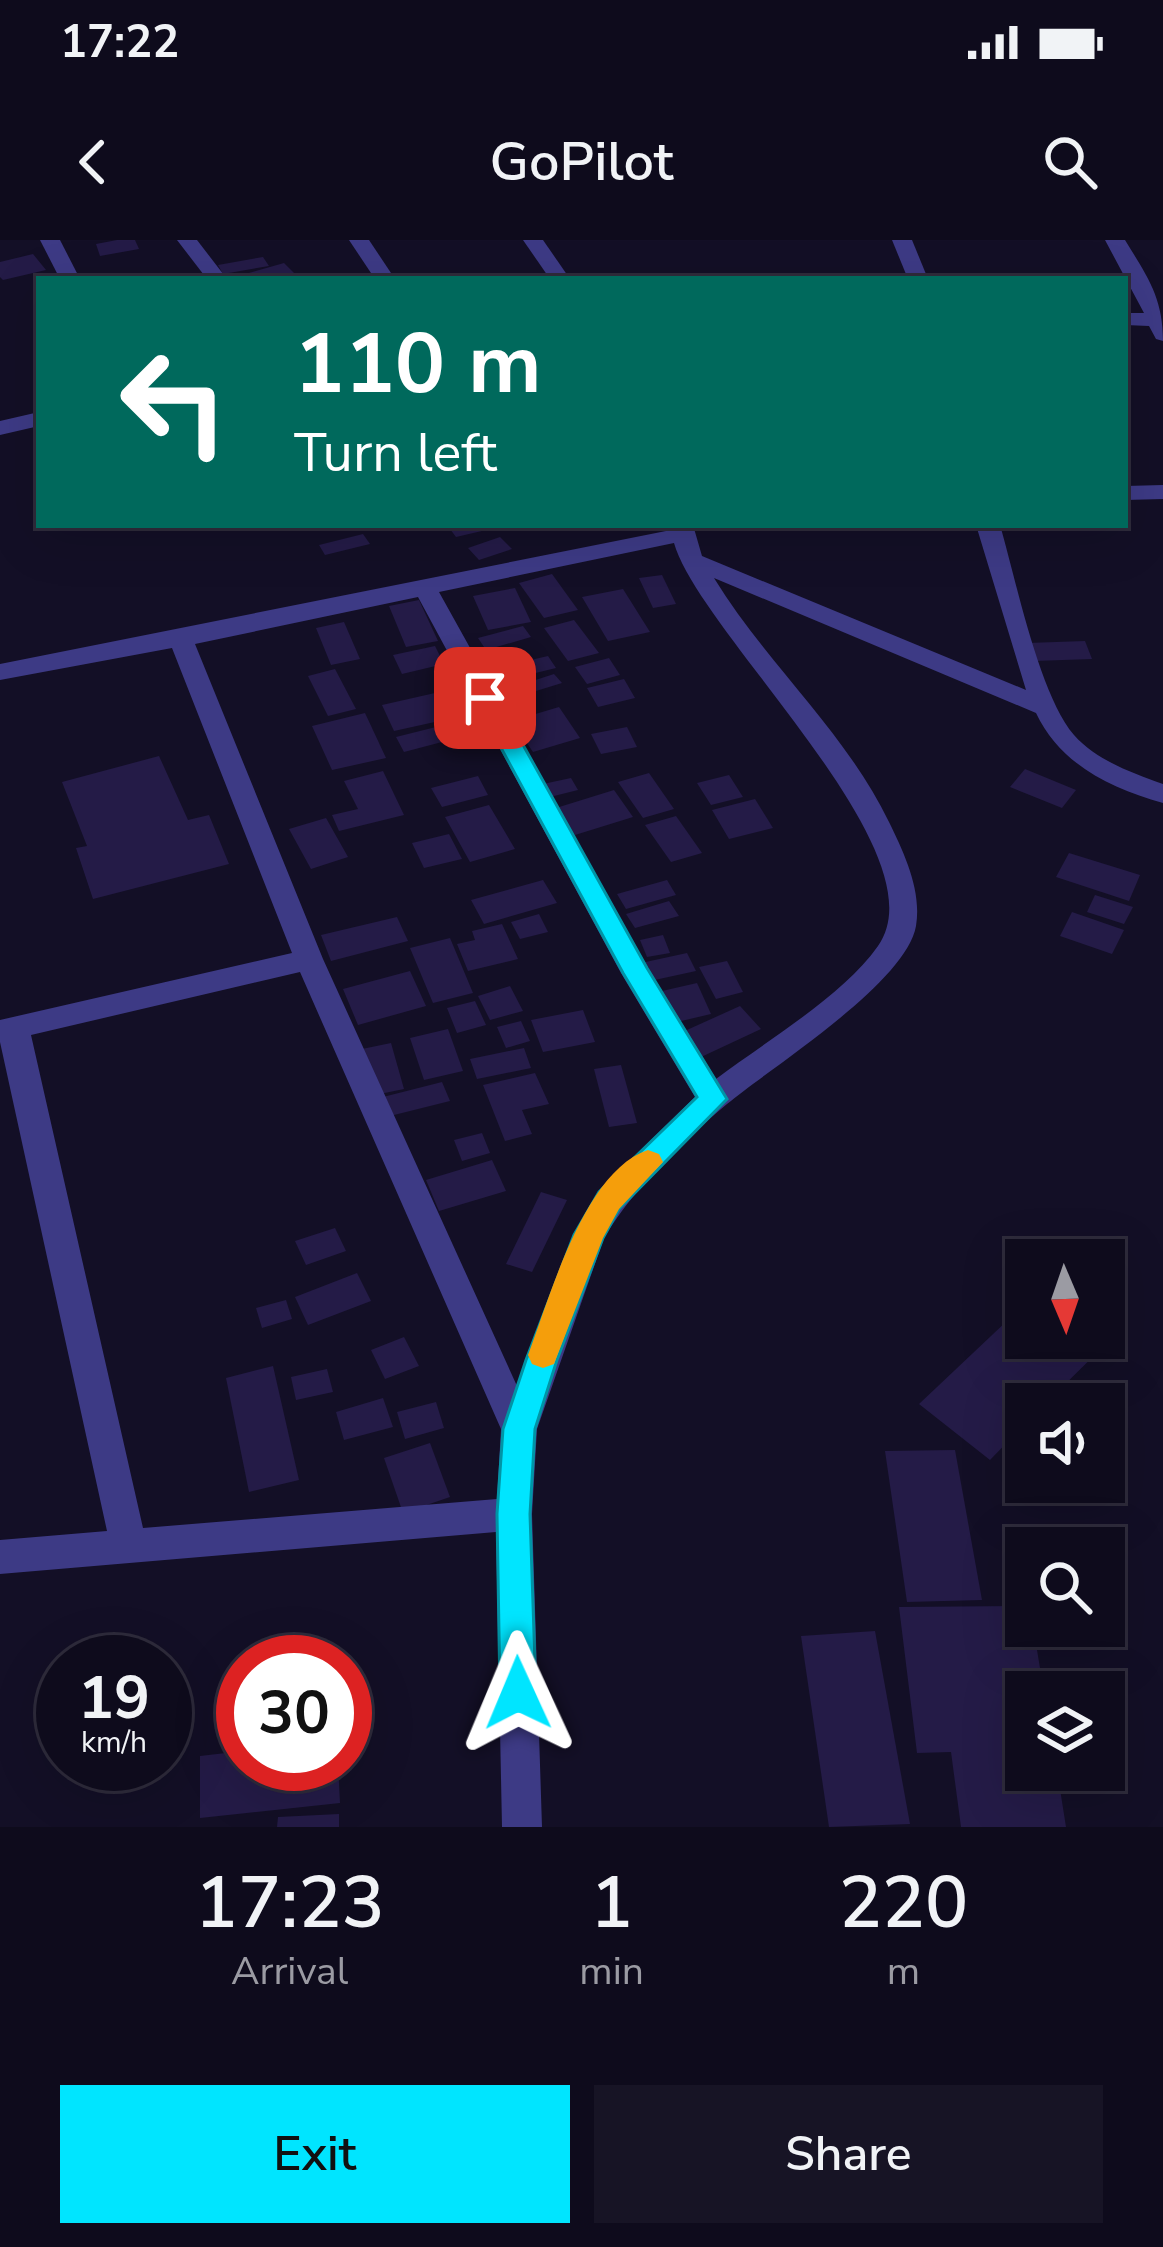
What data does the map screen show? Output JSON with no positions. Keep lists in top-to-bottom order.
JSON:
{
  "north": "bottom",
  "page": {
    "status": "17:22",
    "header": "GoPilot",
    "turn": ["110 m", "Turn left"],
    "speed": "19 km/h",
    "limit": "30",
    "eta": [
      "17:23",
      "Arrival",
      "1",
      "min",
      "220",
      "m"
    ],
    "buttons": ["Exit", "Share"]
  }
}
